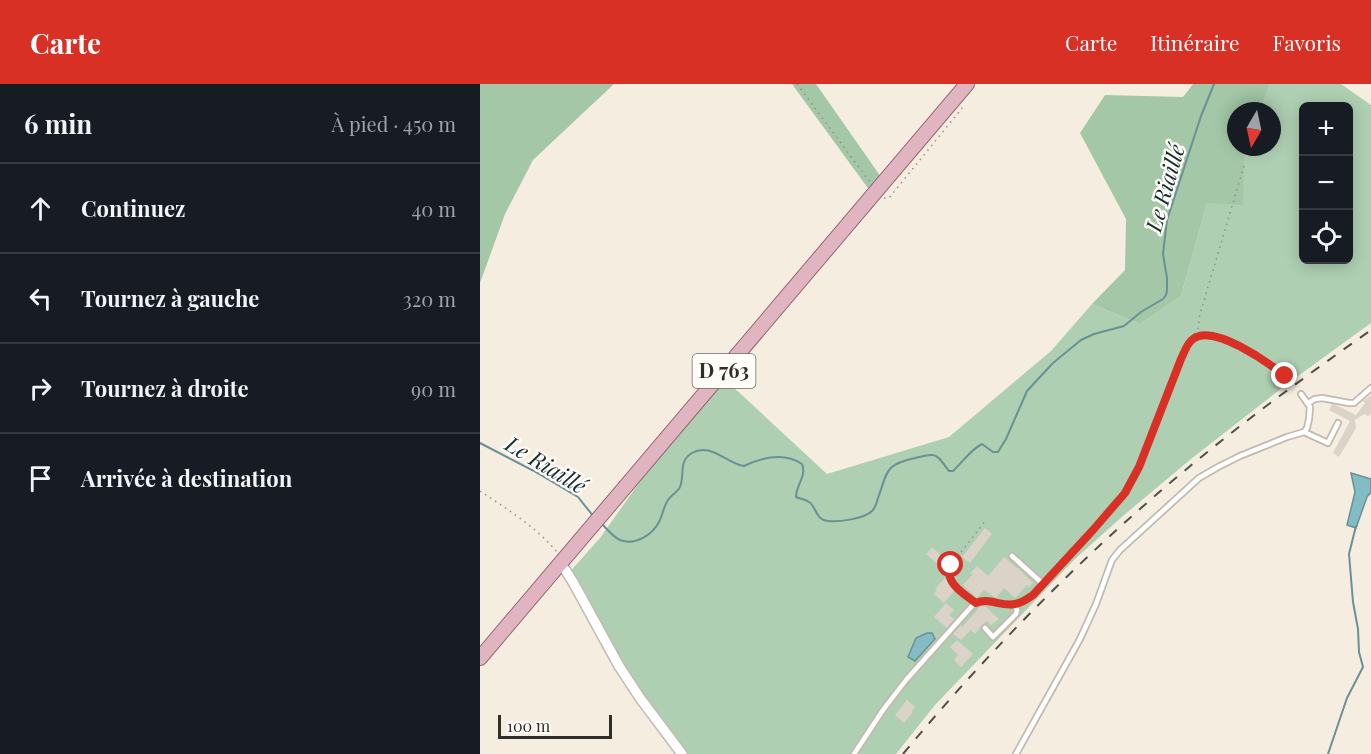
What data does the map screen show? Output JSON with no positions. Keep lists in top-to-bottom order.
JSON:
{
  "streets": {
    "main road": ["D 763"]
  },
  "water": ["Le Riaillé"],
  "scale_bar": "100 m",
  "north": "bottom",
  "page": {
    "header": "Carte",
    "nav": ["Carte", "Itinéraire", "Favoris"],
    "heading": ["6 min", "À pied · 450 m"],
    "map_buttons": ["+", "−"],
    "list": [
      ["Continuez", "40 m"],
      ["Tournez à gauche", "320 m"],
      ["Tournez à droite", "90 m"],
      "Arrivée à destination"
    ],
    "scale": "100 m"
  }
}
